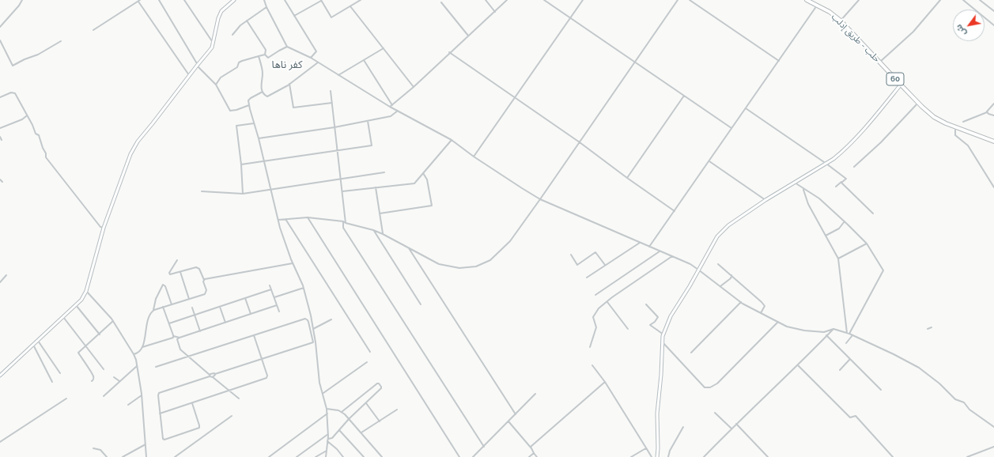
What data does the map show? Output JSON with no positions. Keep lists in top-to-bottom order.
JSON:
{
  "streets": {
    "highway": ["حلب - طريق إدلب", "60"]
  },
  "districts": ["كفر ناها"],
  "north": "bottom left"
}
